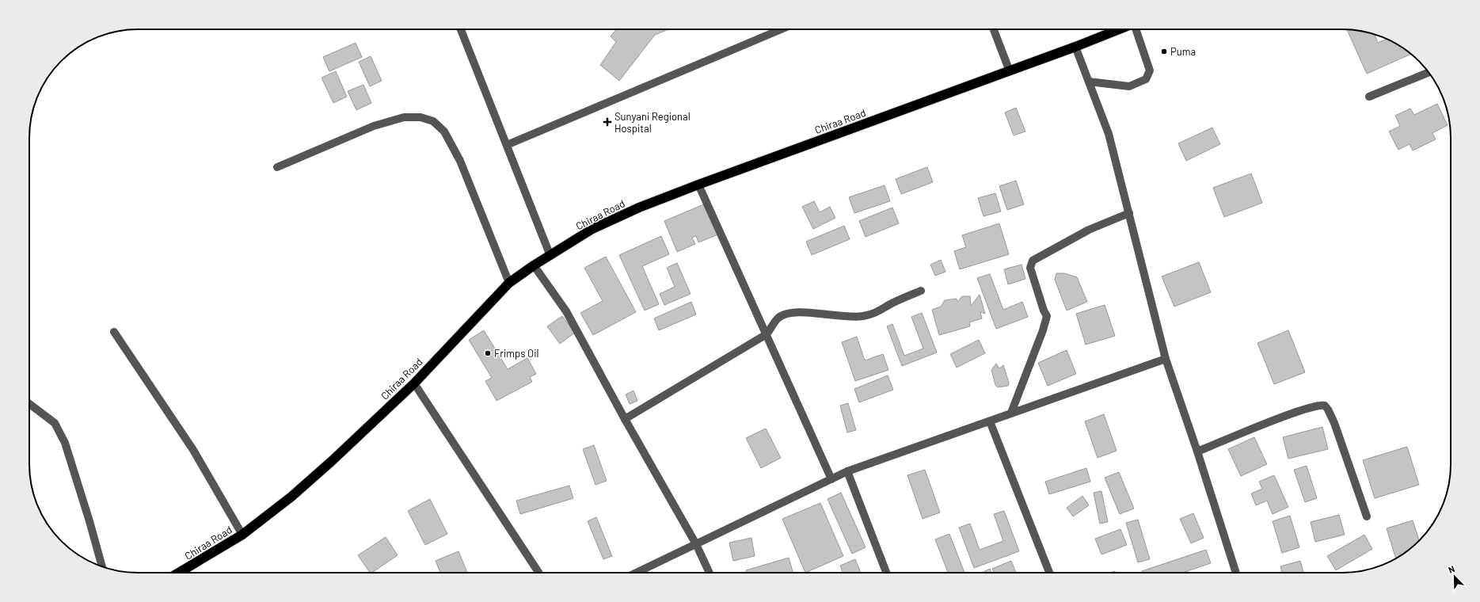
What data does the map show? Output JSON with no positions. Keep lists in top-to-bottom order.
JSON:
{
  "streets": {
    "highway": ["Chiraa Road"]
  },
  "places": {
    "other": ["Puma", "Frimps Oil"],
    "health": ["Sunyani Regional Hospital"]
  },
  "north": "top left"
}
